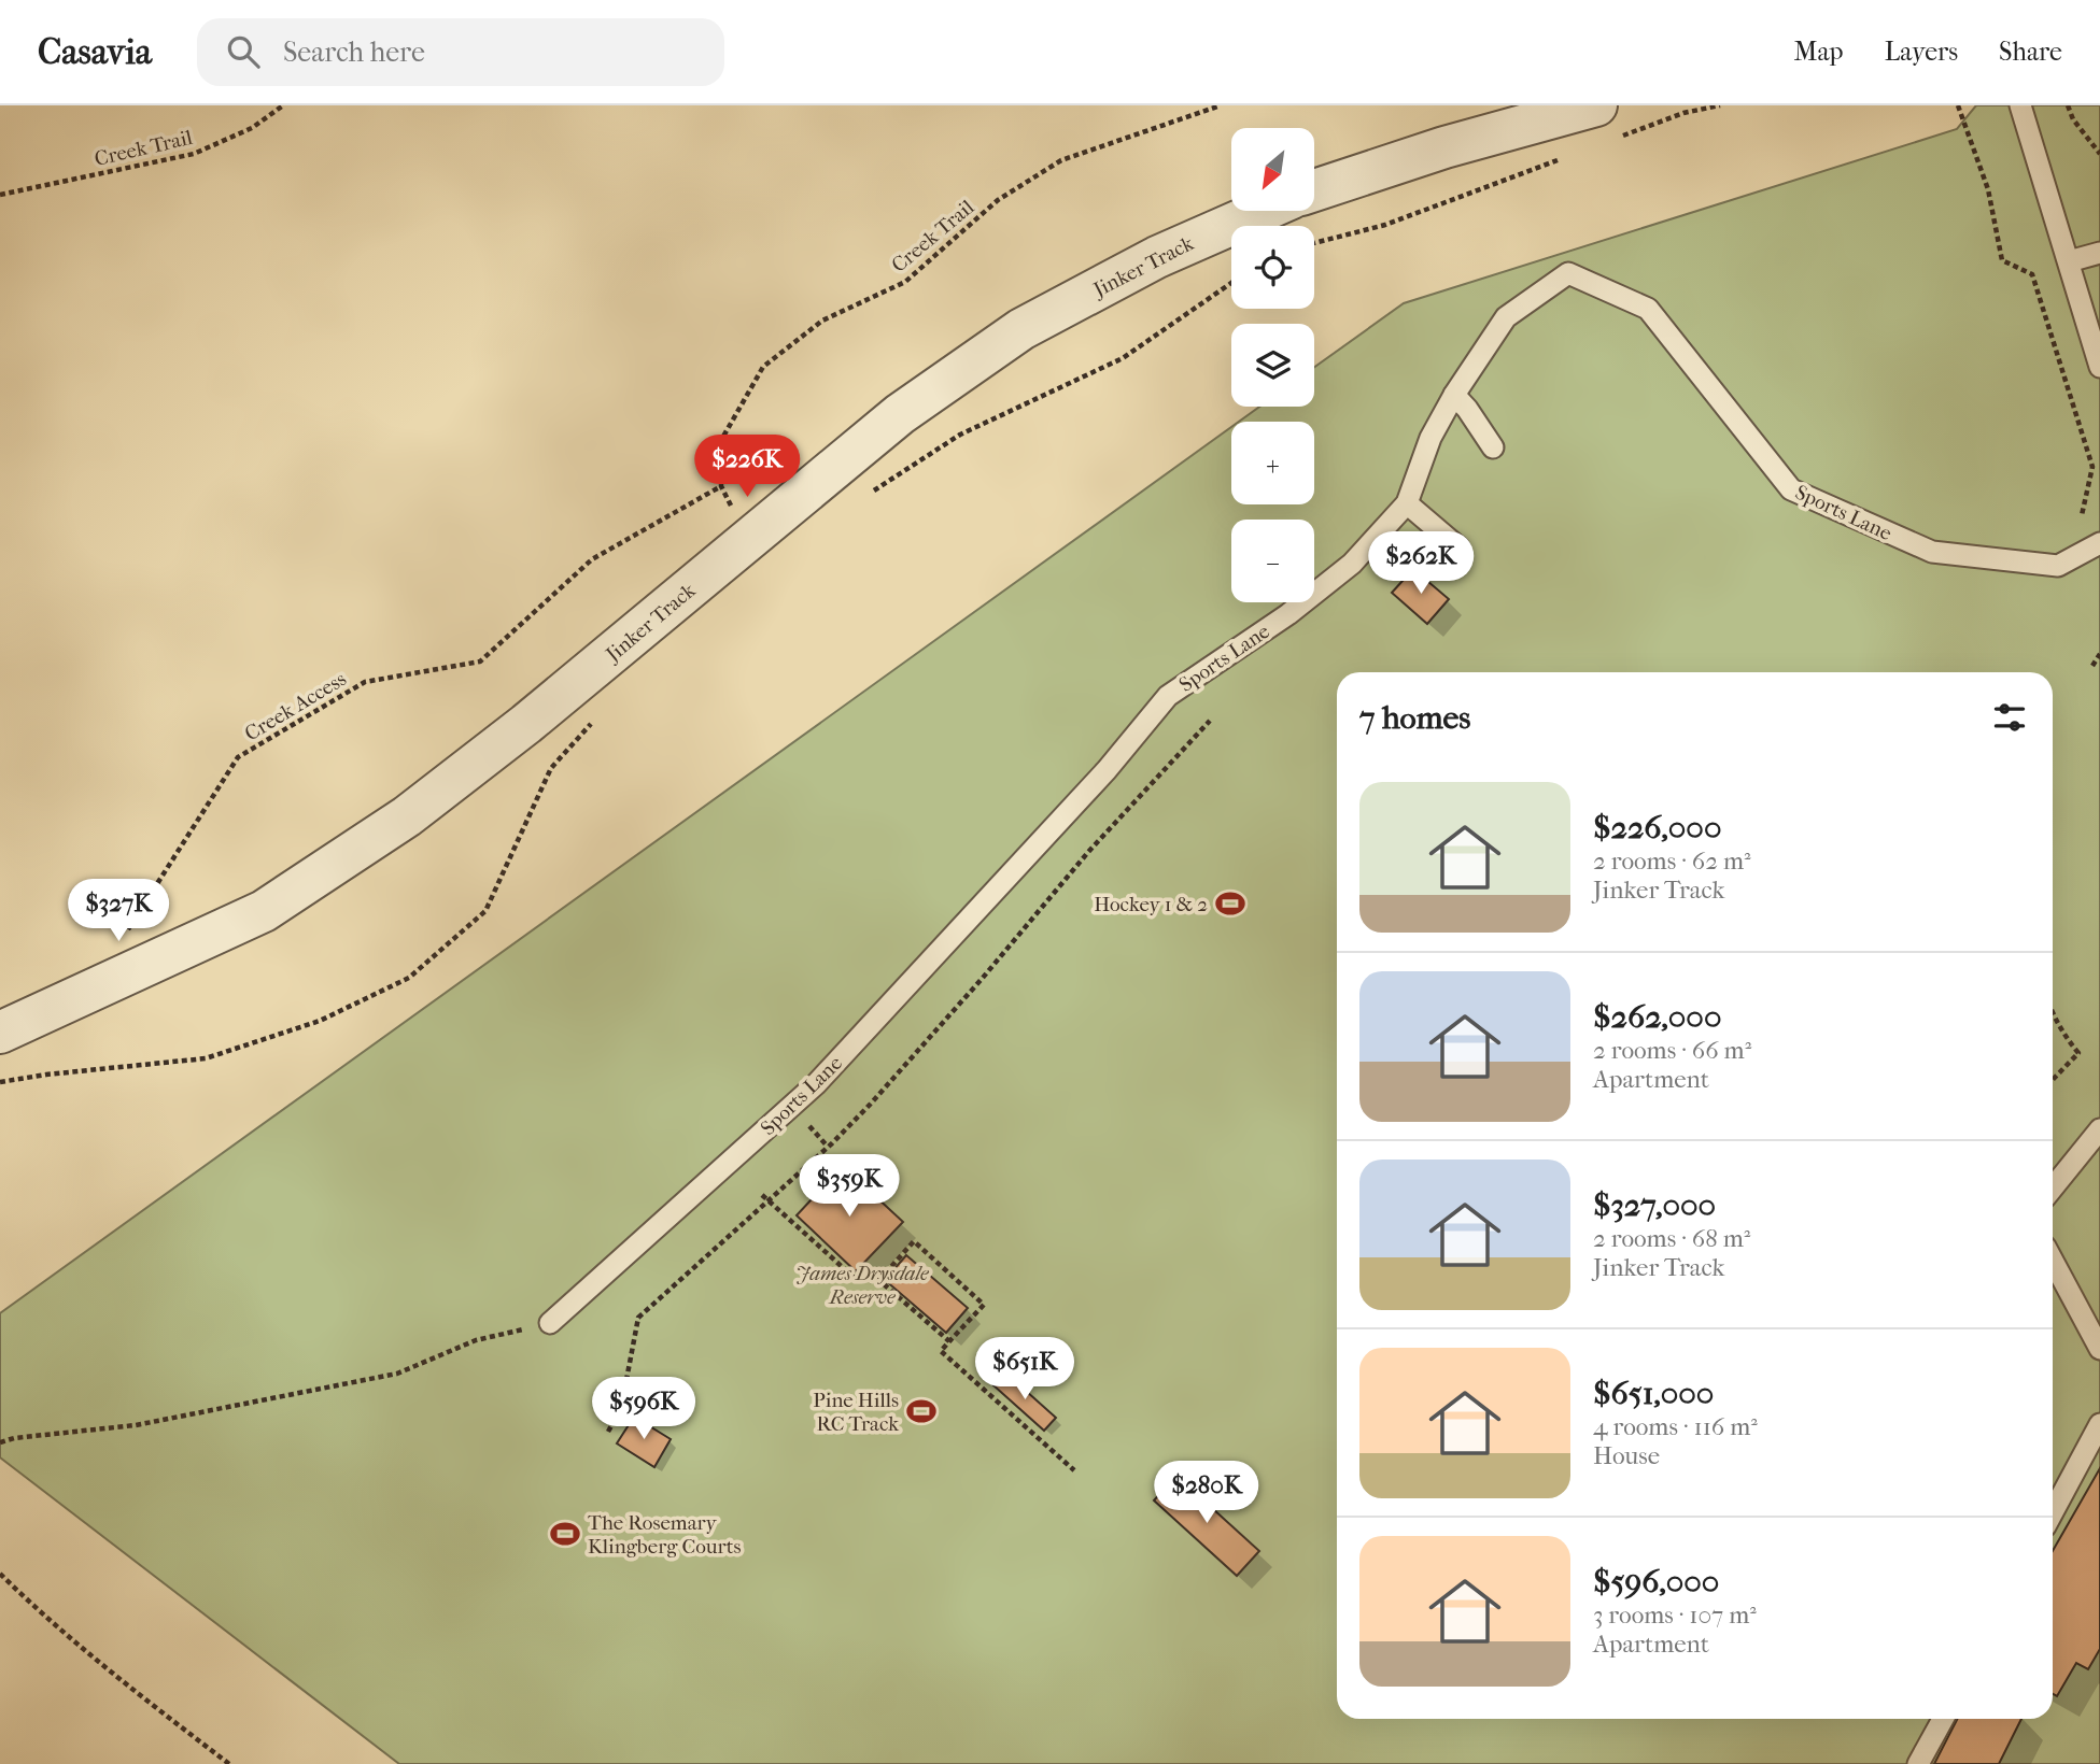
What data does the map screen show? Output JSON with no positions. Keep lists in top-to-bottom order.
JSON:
{
  "streets": {
    "street": ["Jinker Track"],
    "lane": ["Sports Lane"],
    "path": ["Creek Trail", "Creek Access"]
  },
  "crossings": [
    ["Creek Trail", "Jinker Track"],
    ["Creek Trail", "Creek Access"]
  ],
  "parks": ["James Drysdale Reserve"],
  "places": {
    "sports": ["Hockey 1 & 2", "Pine Hills RC Track", "The Rosemary Klingberg Courts"]
  },
  "north": "bottom left",
  "page": {
    "header": "Casavia",
    "search": "Search here",
    "nav": ["Map", "Layers", "Share"],
    "map_buttons": ["+", "−"],
    "price": [
      "$226K",
      "$262K",
      "$327K",
      "$359K",
      "$651K",
      "$596K",
      "$280K"
    ],
    "heading": "7 homes",
    "list": [
      {
        "name": "$226,000",
        "note": "2 rooms · 62 m² · Jinker Track"
      },
      {
        "name": "$262,000",
        "note": "2 rooms · 66 m² · Apartment"
      },
      {
        "name": "$327,000",
        "note": "2 rooms · 68 m² · Jinker Track"
      },
      {
        "name": "$651,000",
        "note": "4 rooms · 116 m² · House"
      },
      {
        "name": "$596,000",
        "note": "3 rooms · 107 m² · Apartment"
      }
    ]
  }
}
